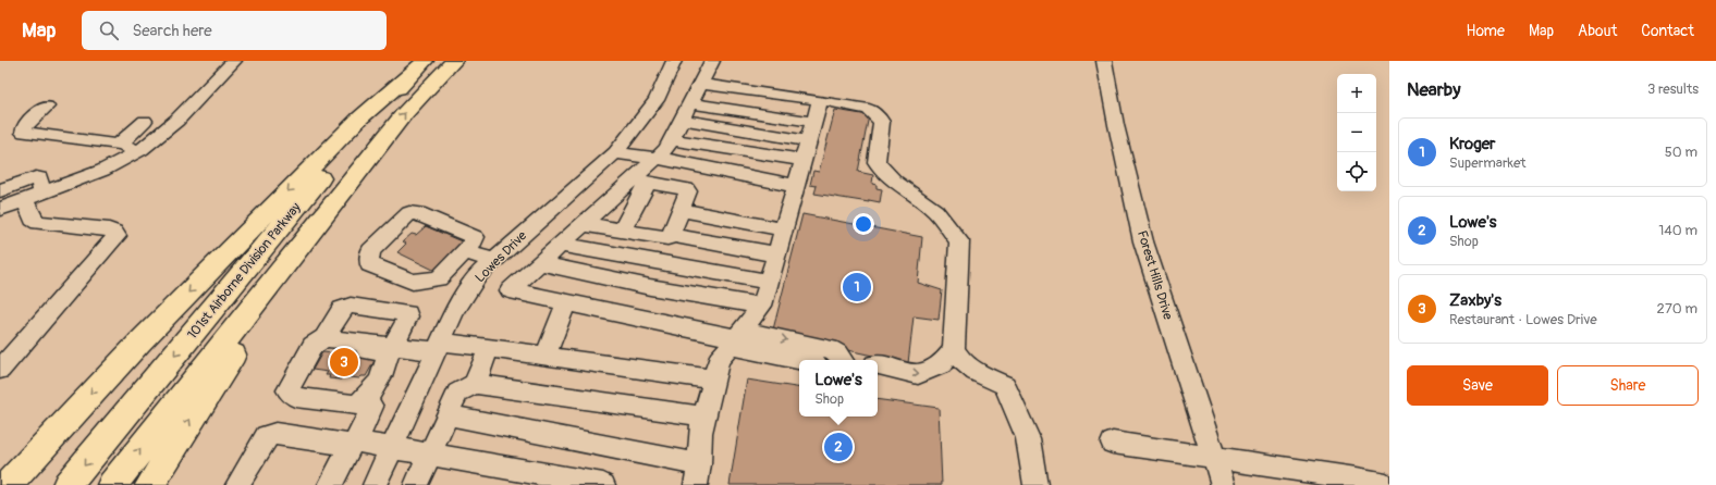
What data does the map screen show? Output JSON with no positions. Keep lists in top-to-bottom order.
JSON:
{
  "streets": {
    "highway": ["101st Airborne Division Parkway"],
    "street": ["Lowes Drive", "Forest Hills Drive"]
  },
  "page": {
    "header": "Map",
    "search": "Search here",
    "nav": [
      "Home",
      "Map",
      "About",
      "Contact"
    ],
    "heading": ["Nearby", "3 results"],
    "map_buttons": ["+", "−"],
    "list": [
      {
        "mark": "1",
        "name": "Kroger",
        "note": "Supermarket",
        "value": "50 m"
      },
      {
        "mark": "2",
        "name": "Lowe's",
        "note": "Shop",
        "value": "140 m"
      },
      {
        "mark": "3",
        "name": "Zaxby's",
        "note": "Restaurant · Lowes Drive",
        "value": "270 m"
      }
    ],
    "pins": ["1", "3", "2"],
    "buttons": ["Save", "Share"],
    "popup": ["Lowe's", "Shop"]
  }
}
